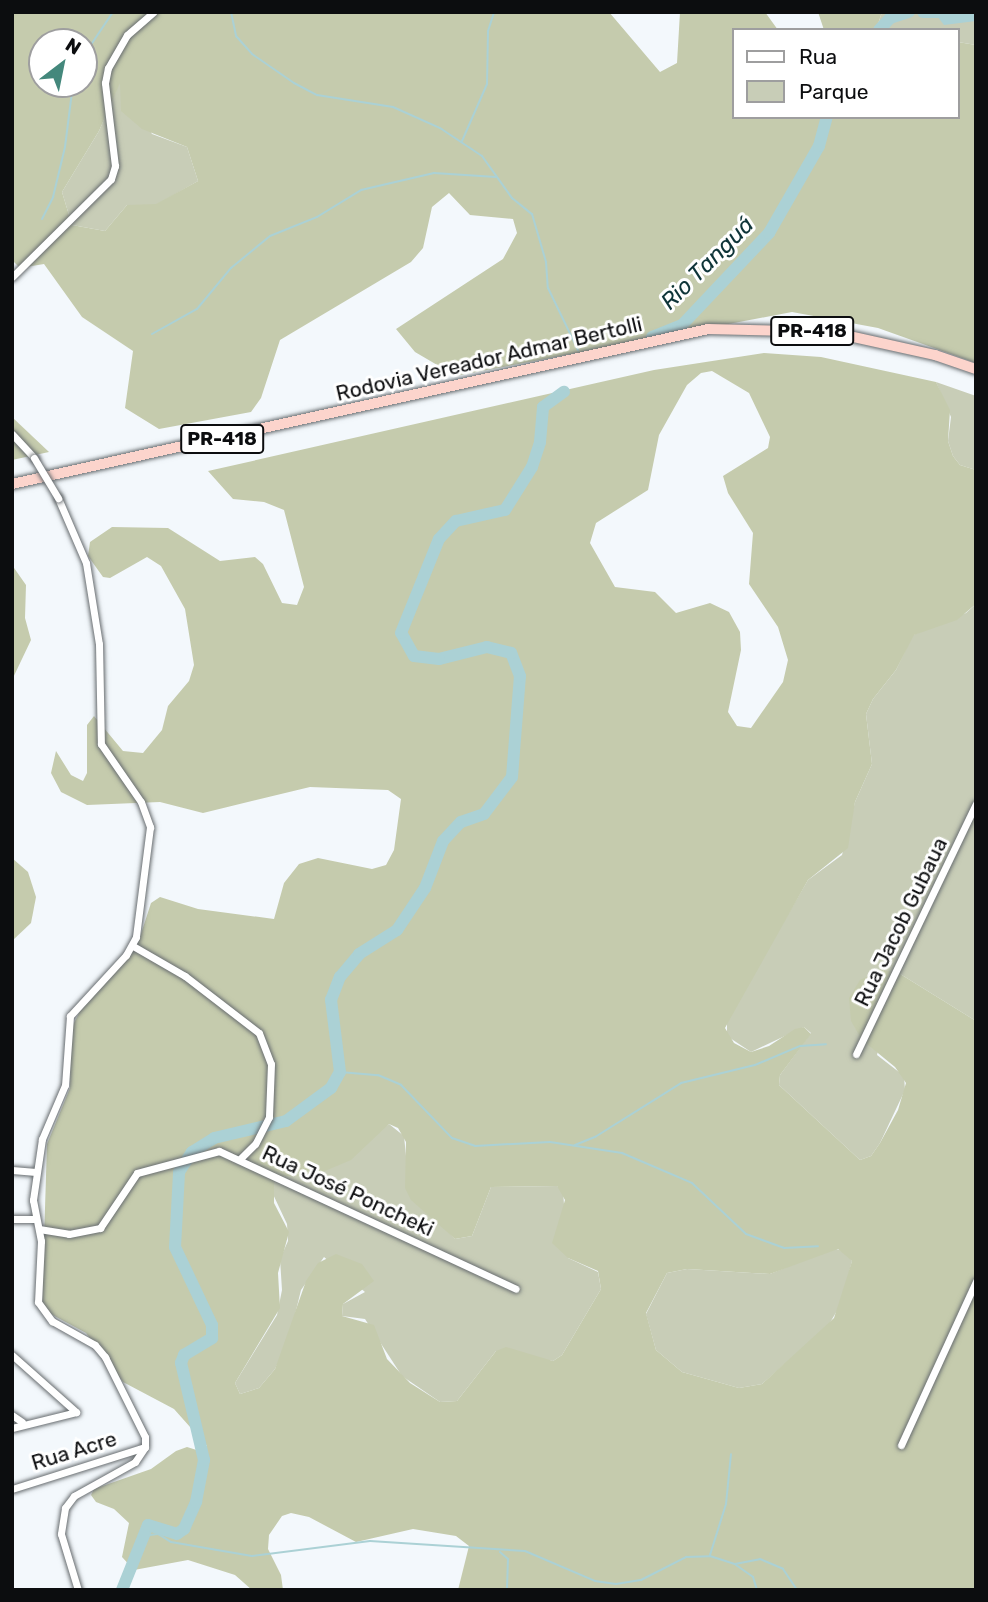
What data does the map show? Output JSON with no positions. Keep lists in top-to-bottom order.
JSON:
{
  "streets": {
    "highway": ["PR-418", "Rodovia Vereador Admar Bertolli"],
    "street": ["Rua Jacob Gubaua", "Rua José Poncheki", "Rua Acre"]
  },
  "water": ["Rio Tanguá"],
  "legend": ["Rua", "Parque"],
  "north": "top right"
}
